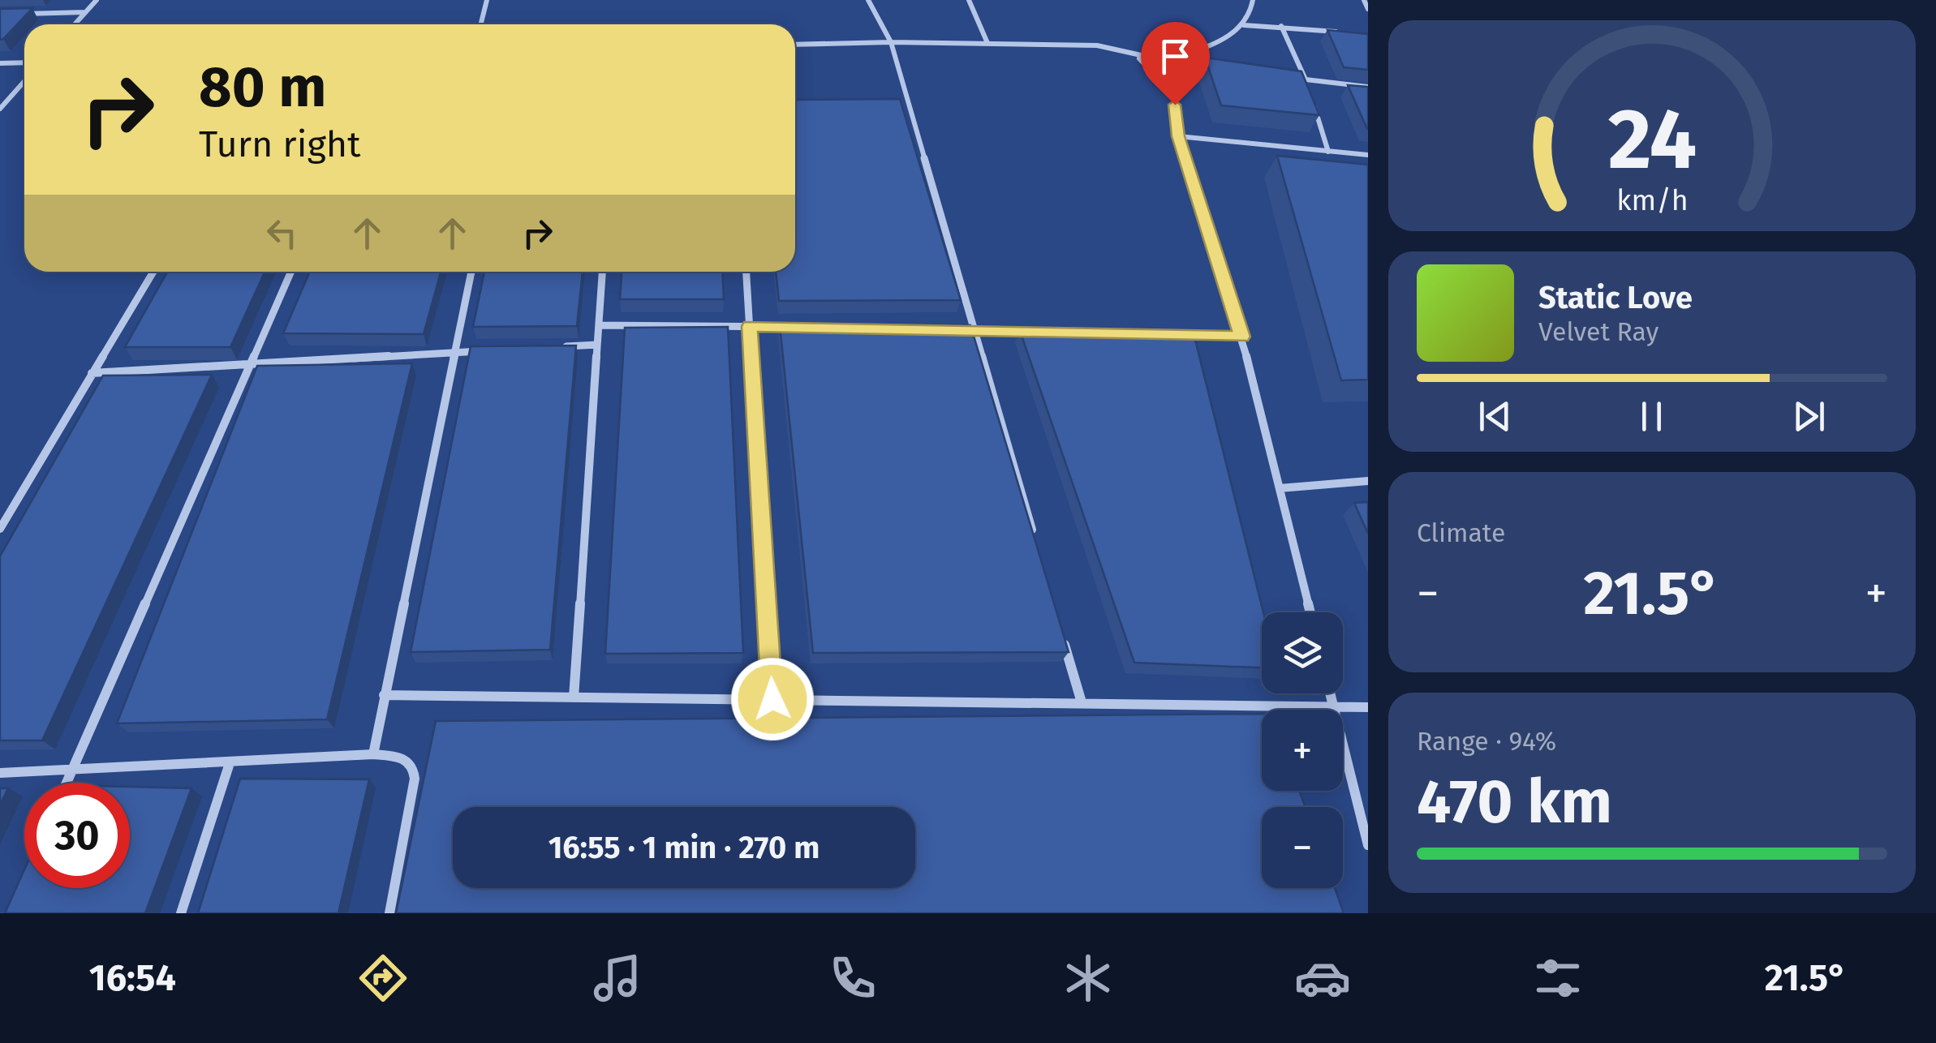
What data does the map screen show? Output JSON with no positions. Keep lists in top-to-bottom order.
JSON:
{
  "page": {
    "turn": ["80 m", "Turn right"],
    "song": ["Static Love", "Velvet Ray"],
    "tile": [
      "Climate",
      ["Range · 94%", "470 km"]
    ],
    "heat": ["−", "21.5°", "+"],
    "map_buttons": ["+", "−"],
    "limit": "30",
    "trip": "16:55 · 1 min · 270 m",
    "tabs": ["16:54", "21.5°"],
    "gauge": ["24", "km/h"]
  }
}
